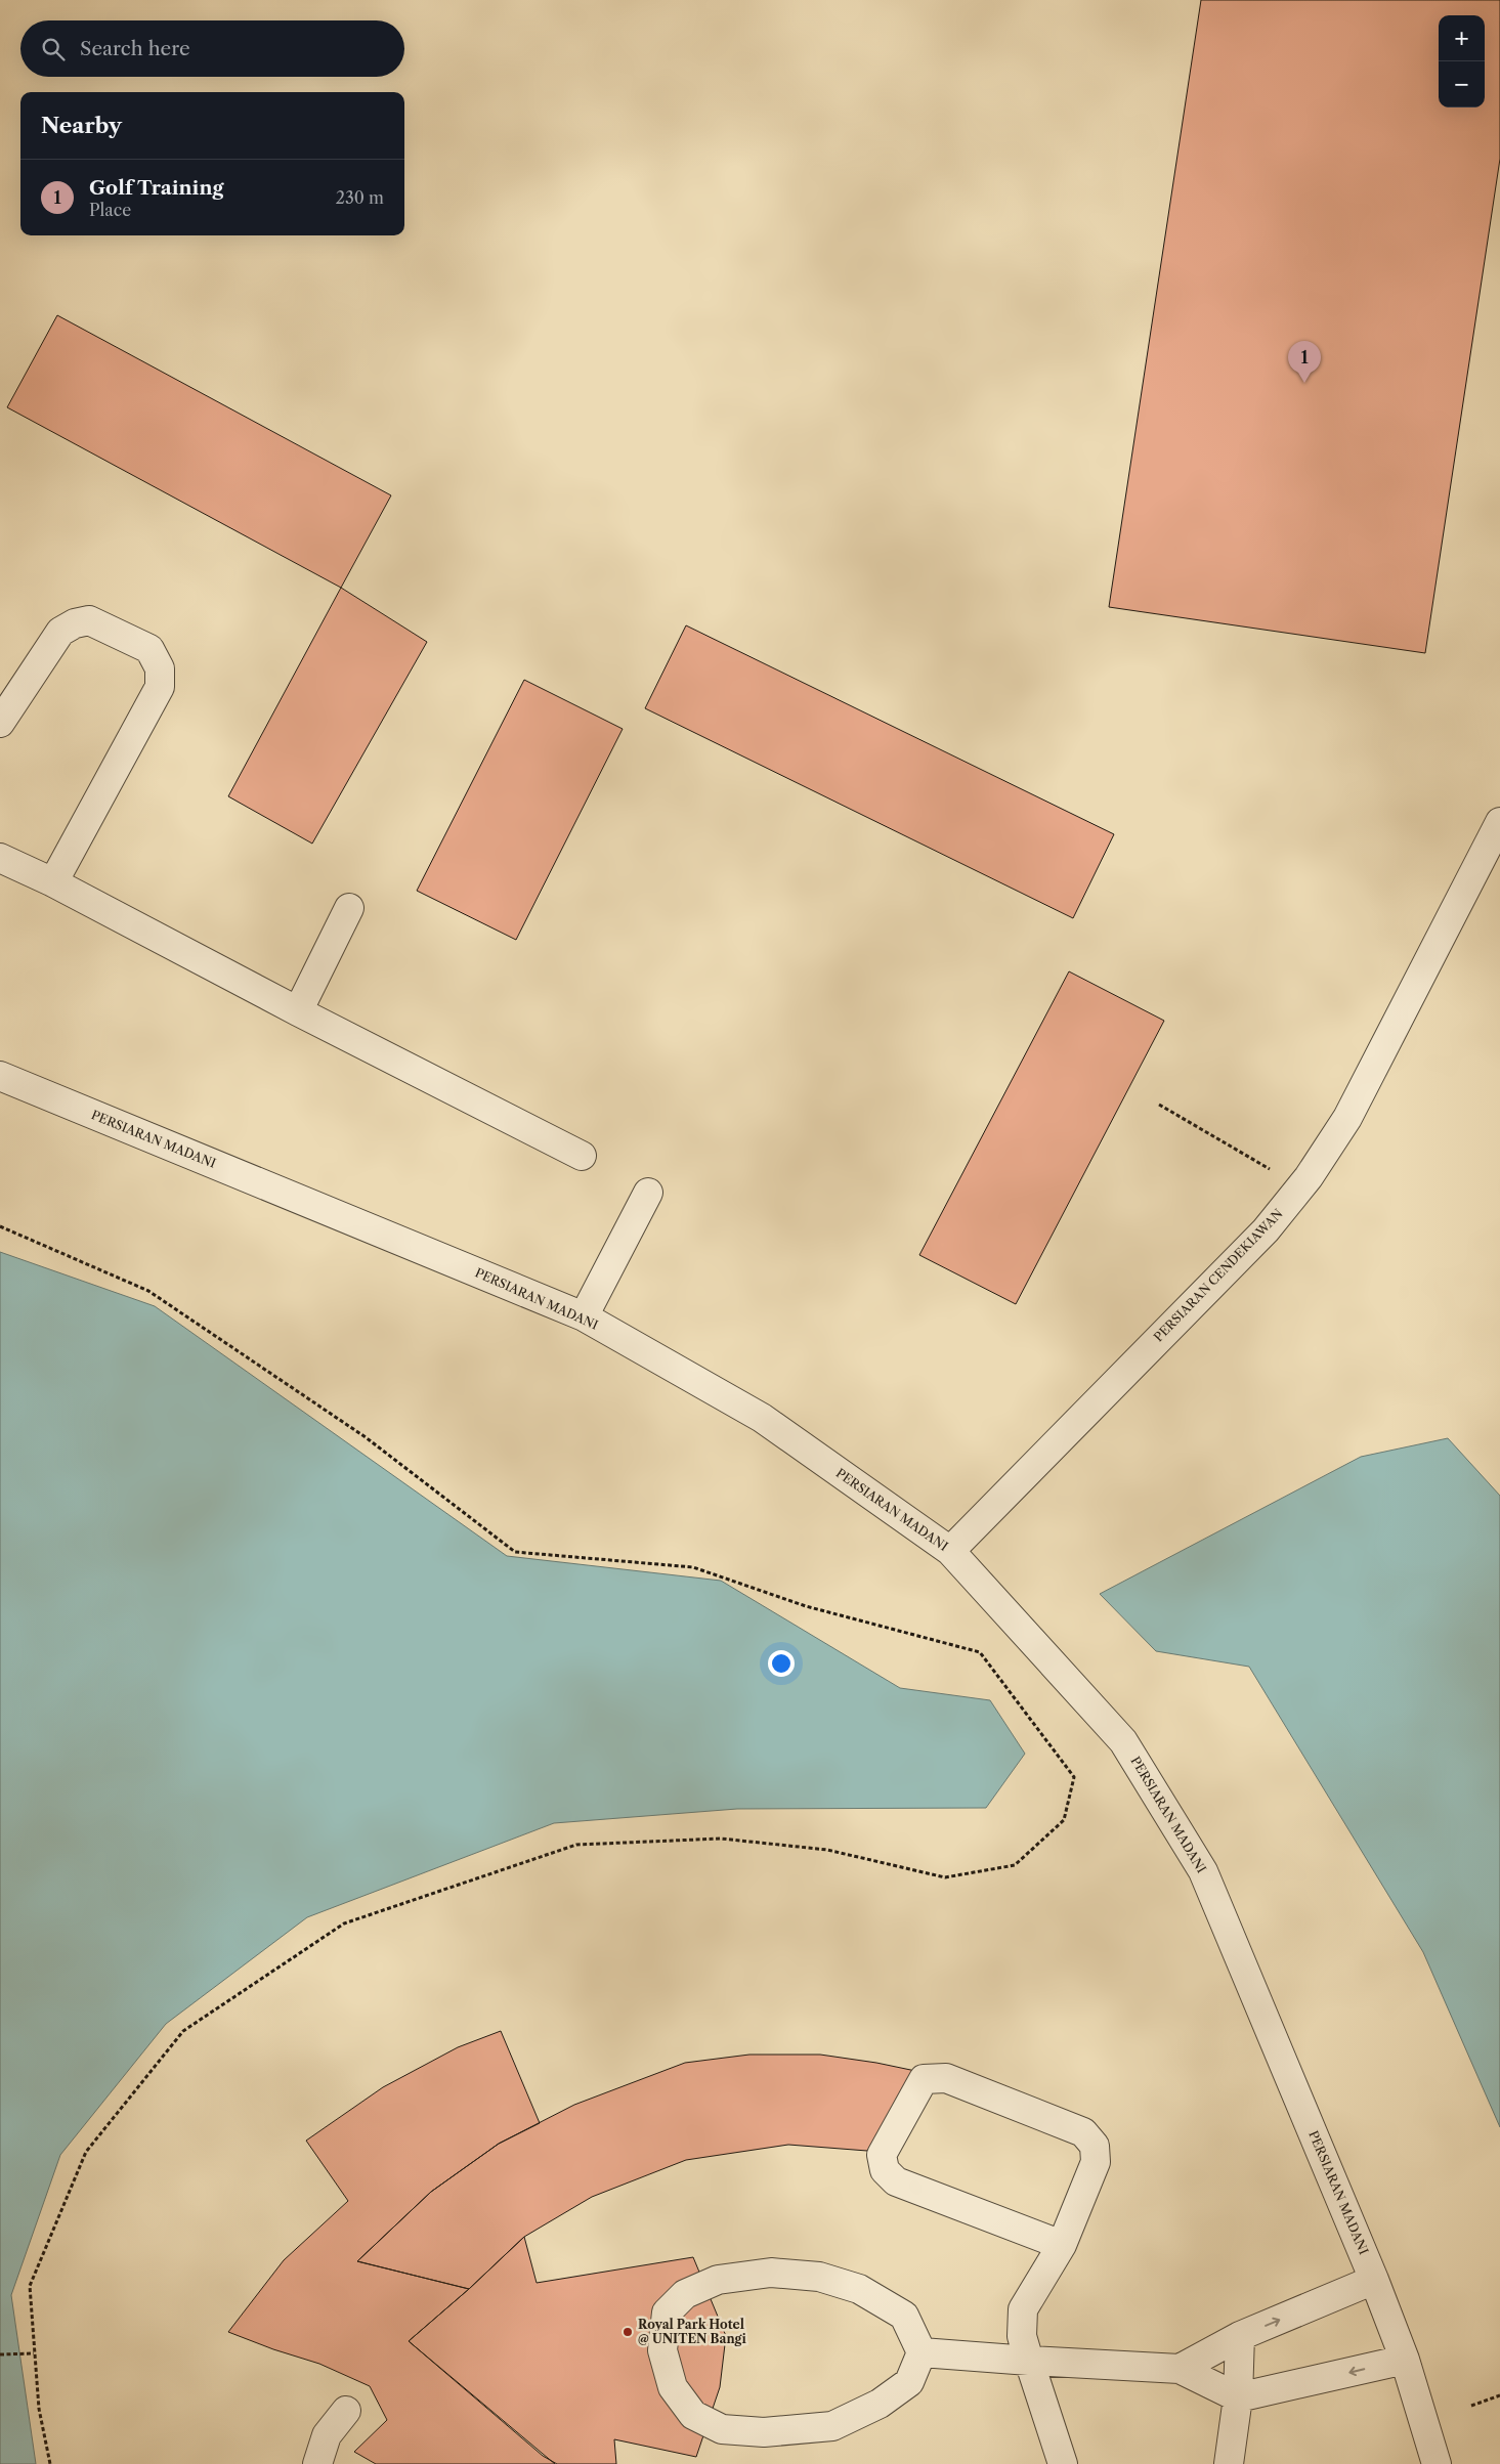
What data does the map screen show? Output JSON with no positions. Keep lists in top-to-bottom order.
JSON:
{
  "streets": {
    "street": ["PERSIARAN MADANI", "PERSIARAN CENDEKIAWAN"]
  },
  "crossings": [
    ["PERSIARAN MADANI", "PERSIARAN CENDEKIAWAN"]
  ],
  "places": ["Royal Park Hotel @ UNITEN Bangi"],
  "page": {
    "map_buttons": ["+", "−"],
    "search": "Search here",
    "heading": "Nearby",
    "list": [
      {
        "mark": "1",
        "name": "Golf Training",
        "note": "Place",
        "value": "230 m"
      }
    ],
    "pins": "1"
  }
}
